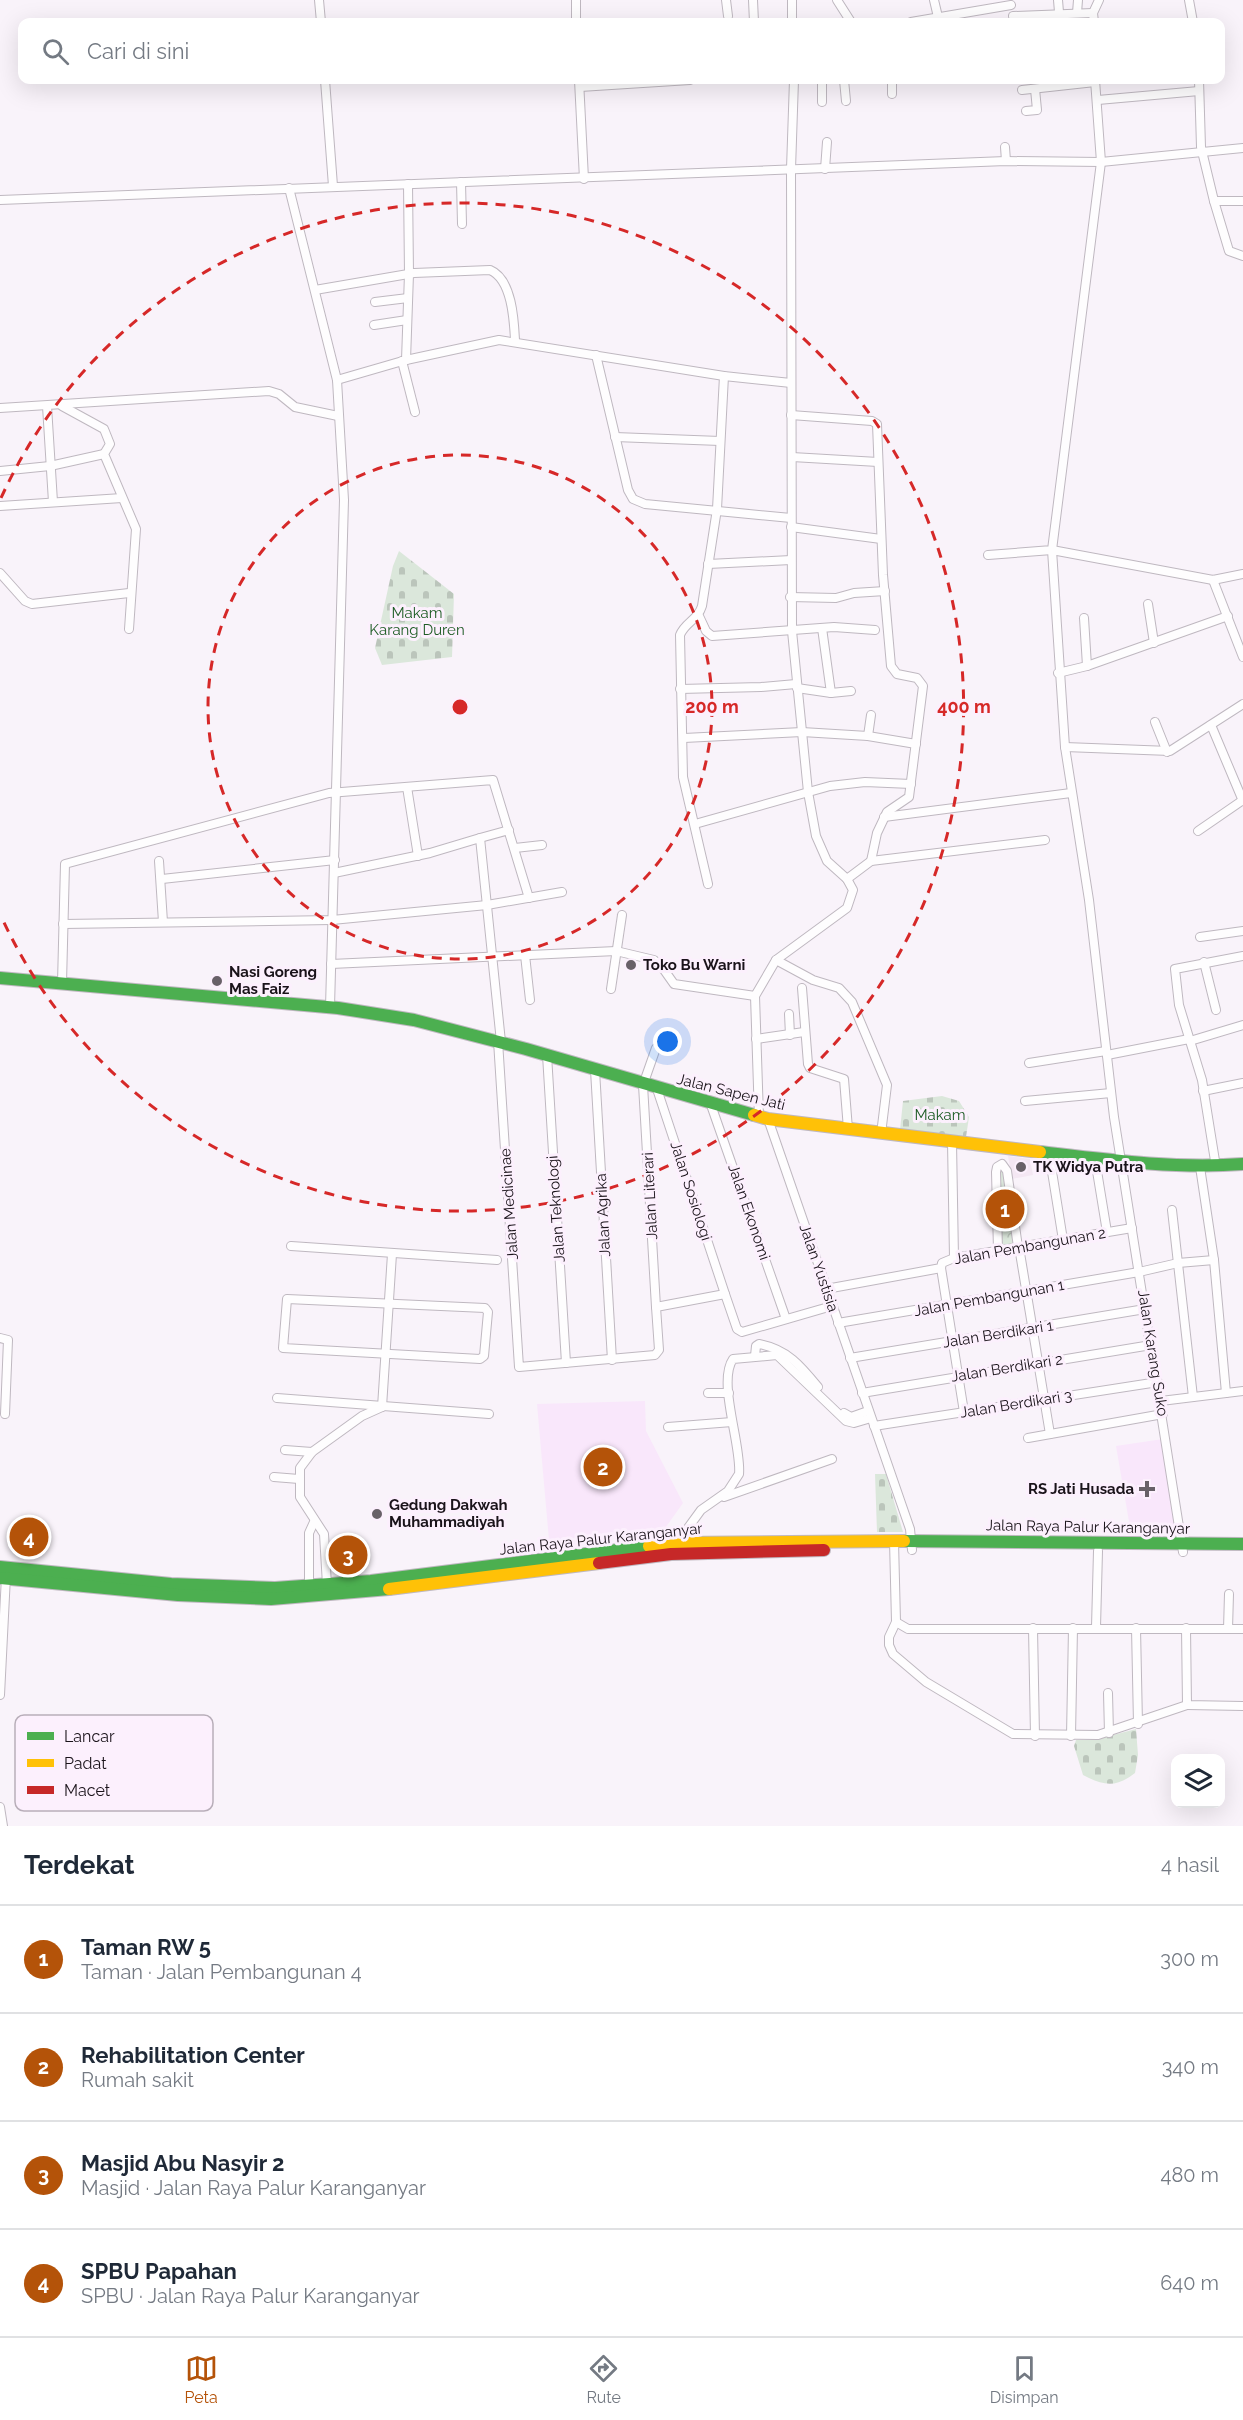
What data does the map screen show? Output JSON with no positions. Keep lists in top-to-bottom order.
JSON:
{
  "streets": {
    "main road": ["Jalan Sapen Jati", "Jalan Raya Palur Karanganyar"],
    "street": [
      "Jalan Sosiologi",
      "Jalan Literari",
      "Jalan Medicinae",
      "Jalan Teknologi",
      "Jalan Ekonomi",
      "Jalan Agrika",
      "Jalan Pembangunan 2",
      "Jalan Yustisia",
      "Jalan Pembangunan 1",
      "Jalan Berdikari 1",
      "Jalan Karang Suko",
      "Jalan Berdikari 2",
      "Jalan Berdikari 3"
    ]
  },
  "crossings": [
    ["Jalan Sapen Jati", "Jalan Sosiologi"],
    ["Jalan Sapen Jati", "Jalan Literari"],
    ["Jalan Sapen Jati", "Jalan Medicinae"],
    ["Jalan Sapen Jati", "Jalan Teknologi"],
    ["Jalan Sapen Jati", "Jalan Ekonomi"],
    ["Jalan Sapen Jati", "Jalan Agrika"],
    ["Jalan Sapen Jati", "Jalan Yustisia"],
    ["Jalan Sapen Jati", "Jalan Karang Suko"],
    ["Jalan Sosiologi", "Jalan Ekonomi"],
    ["Jalan Literari", "Jalan Agrika"],
    ["Jalan Medicinae", "Jalan Teknologi"],
    ["Jalan Pembangunan 2", "Jalan Yustisia"],
    ["Jalan Pembangunan 2", "Jalan Karang Suko"],
    ["Jalan Yustisia", "Jalan Pembangunan 1"],
    ["Jalan Yustisia", "Jalan Berdikari 1"],
    ["Jalan Yustisia", "Jalan Berdikari 2"],
    ["Jalan Yustisia", "Jalan Berdikari 3"],
    ["Jalan Yustisia", "Jalan Raya Palur Karanganyar"],
    ["Jalan Pembangunan 1", "Jalan Karang Suko"],
    ["Jalan Berdikari 1", "Jalan Karang Suko"],
    ["Jalan Karang Suko", "Jalan Berdikari 2"],
    ["Jalan Karang Suko", "Jalan Berdikari 3"],
    ["Jalan Karang Suko", "Jalan Raya Palur Karanganyar"]
  ],
  "parks": ["Makam Karang Duren", "Makam"],
  "places": {
    "other": [
      "Toko Bu Warni",
      "Nasi Goreng Mas Faiz",
      "TK Widya Putra",
      "Gedung Dakwah Muhammadiyah"
    ],
    "health": ["RS Jati Husada"]
  },
  "legend": ["Lancar", "Padat", "Macet"],
  "page": {
    "search": "Cari di sini",
    "pins": [
      "1",
      "2",
      "4",
      "3"
    ],
    "heading": ["Terdekat", "4 hasil"],
    "list": [
      {
        "mark": "1",
        "name": "Taman RW 5",
        "note": "Taman · Jalan Pembangunan 4",
        "value": "300 m"
      },
      {
        "mark": "2",
        "name": "Rehabilitation Center",
        "note": "Rumah sakit",
        "value": "340 m"
      },
      {
        "mark": "3",
        "name": "Masjid Abu Nasyir 2",
        "note": "Masjid · Jalan Raya Palur Karanganyar",
        "value": "480 m"
      },
      {
        "mark": "4",
        "name": "SPBU Papahan",
        "note": "SPBU · Jalan Raya Palur Karanganyar",
        "value": "640 m"
      }
    ],
    "nav": ["Peta", "Rute", "Disimpan"]
  },
  "rings": ["200 m", "400 m"]
}
